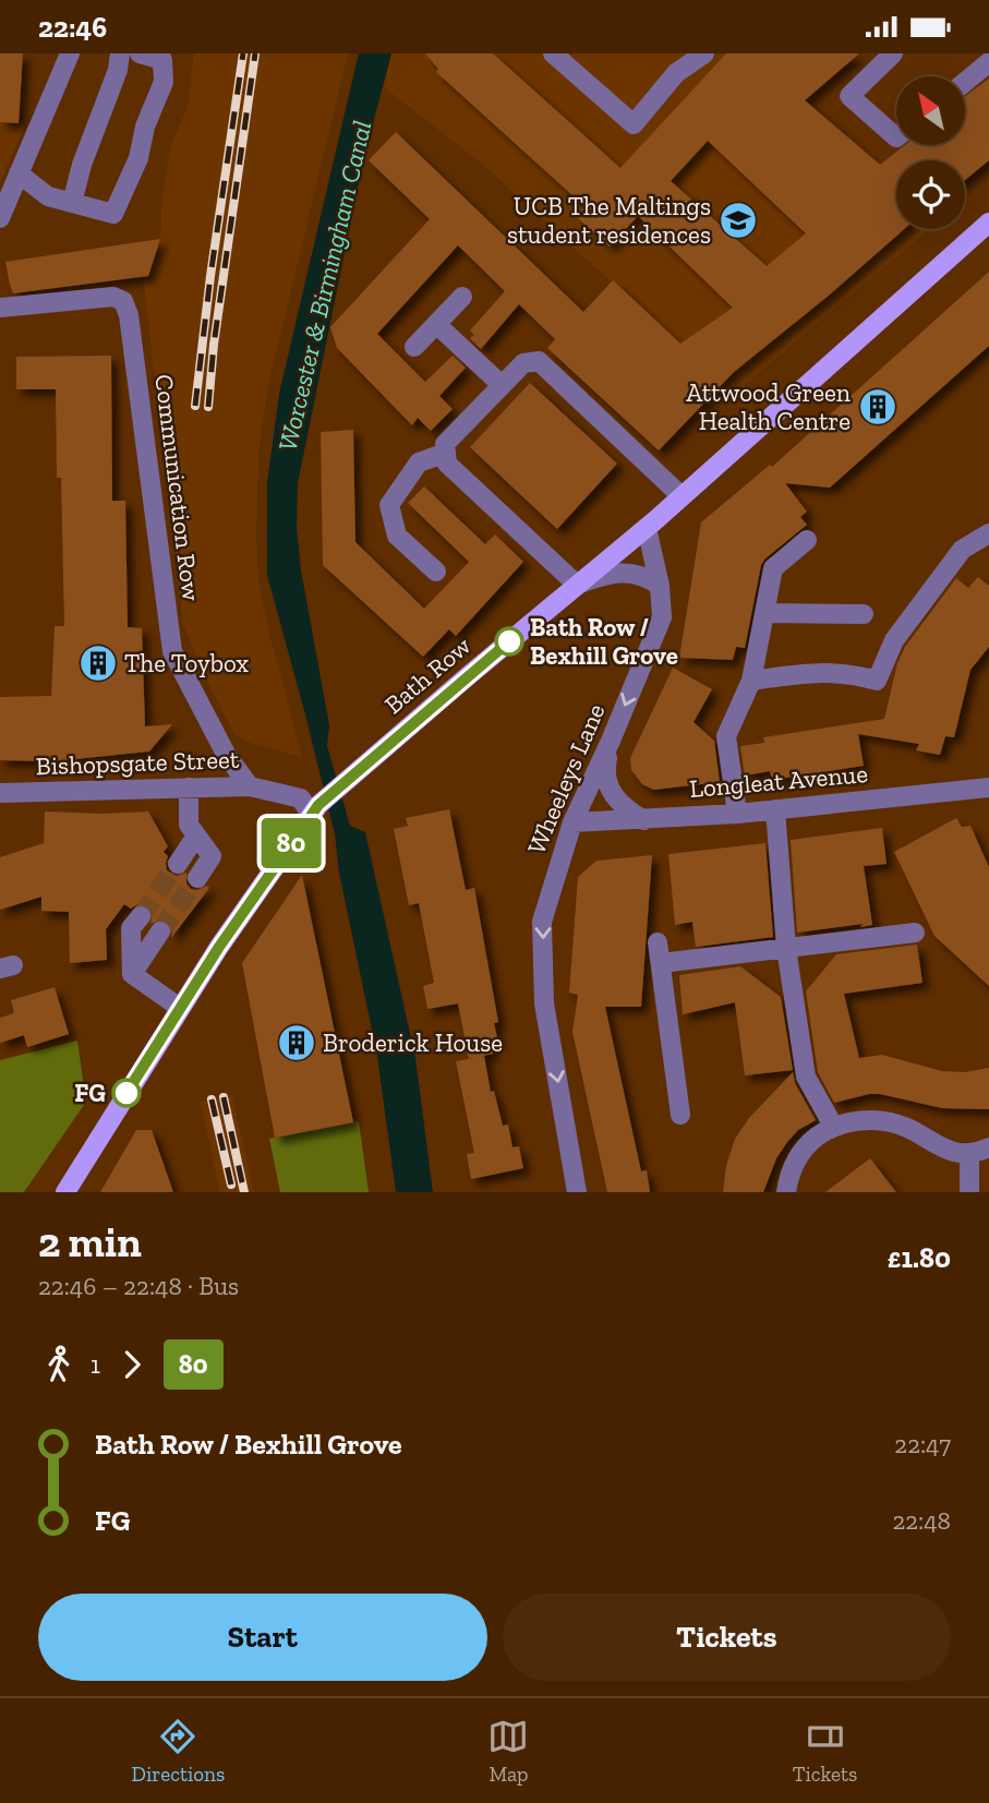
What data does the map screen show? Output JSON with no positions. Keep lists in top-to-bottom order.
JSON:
{
  "streets": {
    "main road": ["Bath Row"],
    "street": [
      "Communication Row",
      "Bishopsgate Street",
      "Wheeleys Lane",
      "Longleat Avenue"
    ]
  },
  "crossings": [
    ["Communication Row", "Bishopsgate Street"],
    ["Bath Row", "Bishopsgate Street"],
    ["Bath Row", "Wheeleys Lane"],
    ["Wheeleys Lane", "Longleat Avenue"]
  ],
  "water": ["Worcester & Birmingham Canal"],
  "places": {
    "school or university": ["UCB The Maltings student residences"],
    "building": ["Attwood Green Health Centre", "The Toybox", "Broderick House"],
    "other": ["Bath Row / Bexhill Grove", "FG"]
  },
  "lines": ["bus line 80"],
  "north": "top left",
  "page": {
    "status": "22:46",
    "on_map": "80",
    "heading": ["2 min", "22:46 – 22:48 · Bus", "£1.80"],
    "legs": ["1", "80"],
    "list": [
      {
        "name": "Bath Row / Bexhill Grove",
        "value": "22:47"
      },
      {
        "name": "FG",
        "value": "22:48"
      }
    ],
    "buttons": ["Start", "Tickets"],
    "tabs": ["Directions", "Map", "Tickets"]
  }
}
